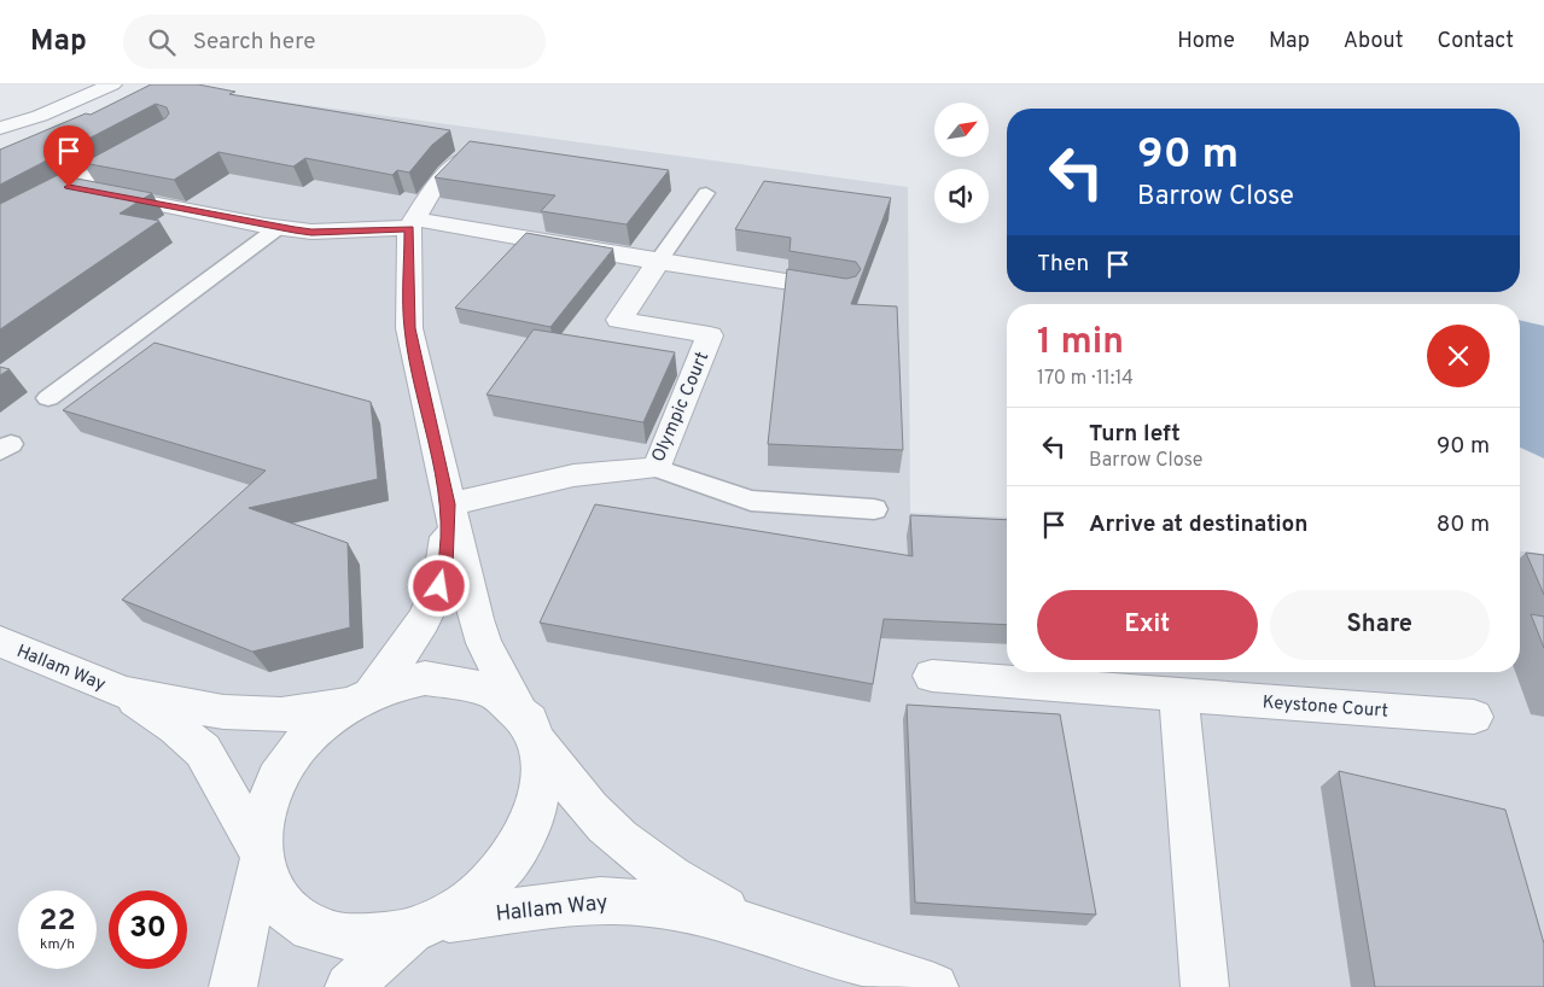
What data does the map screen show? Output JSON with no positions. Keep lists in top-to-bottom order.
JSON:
{
  "streets": {
    "street": ["Olympic Court", "Hallam Way", "Keystone Court"]
  },
  "north": "top right",
  "page": {
    "header": "Map",
    "search": "Search here",
    "nav": [
      "Home",
      "Map",
      "About",
      "Contact"
    ],
    "turn": ["90 m", "Barrow Close"],
    "then": "Then",
    "heading": ["1 min", "170 m · 11:14"],
    "list": [
      {
        "name": "Turn left",
        "note": "Barrow Close",
        "value": "90 m"
      },
      {
        "name": "Arrive at destination",
        "value": "80 m"
      }
    ],
    "buttons": ["Exit", "Share"],
    "speed": "22 km/h",
    "limit": "30"
  }
}
